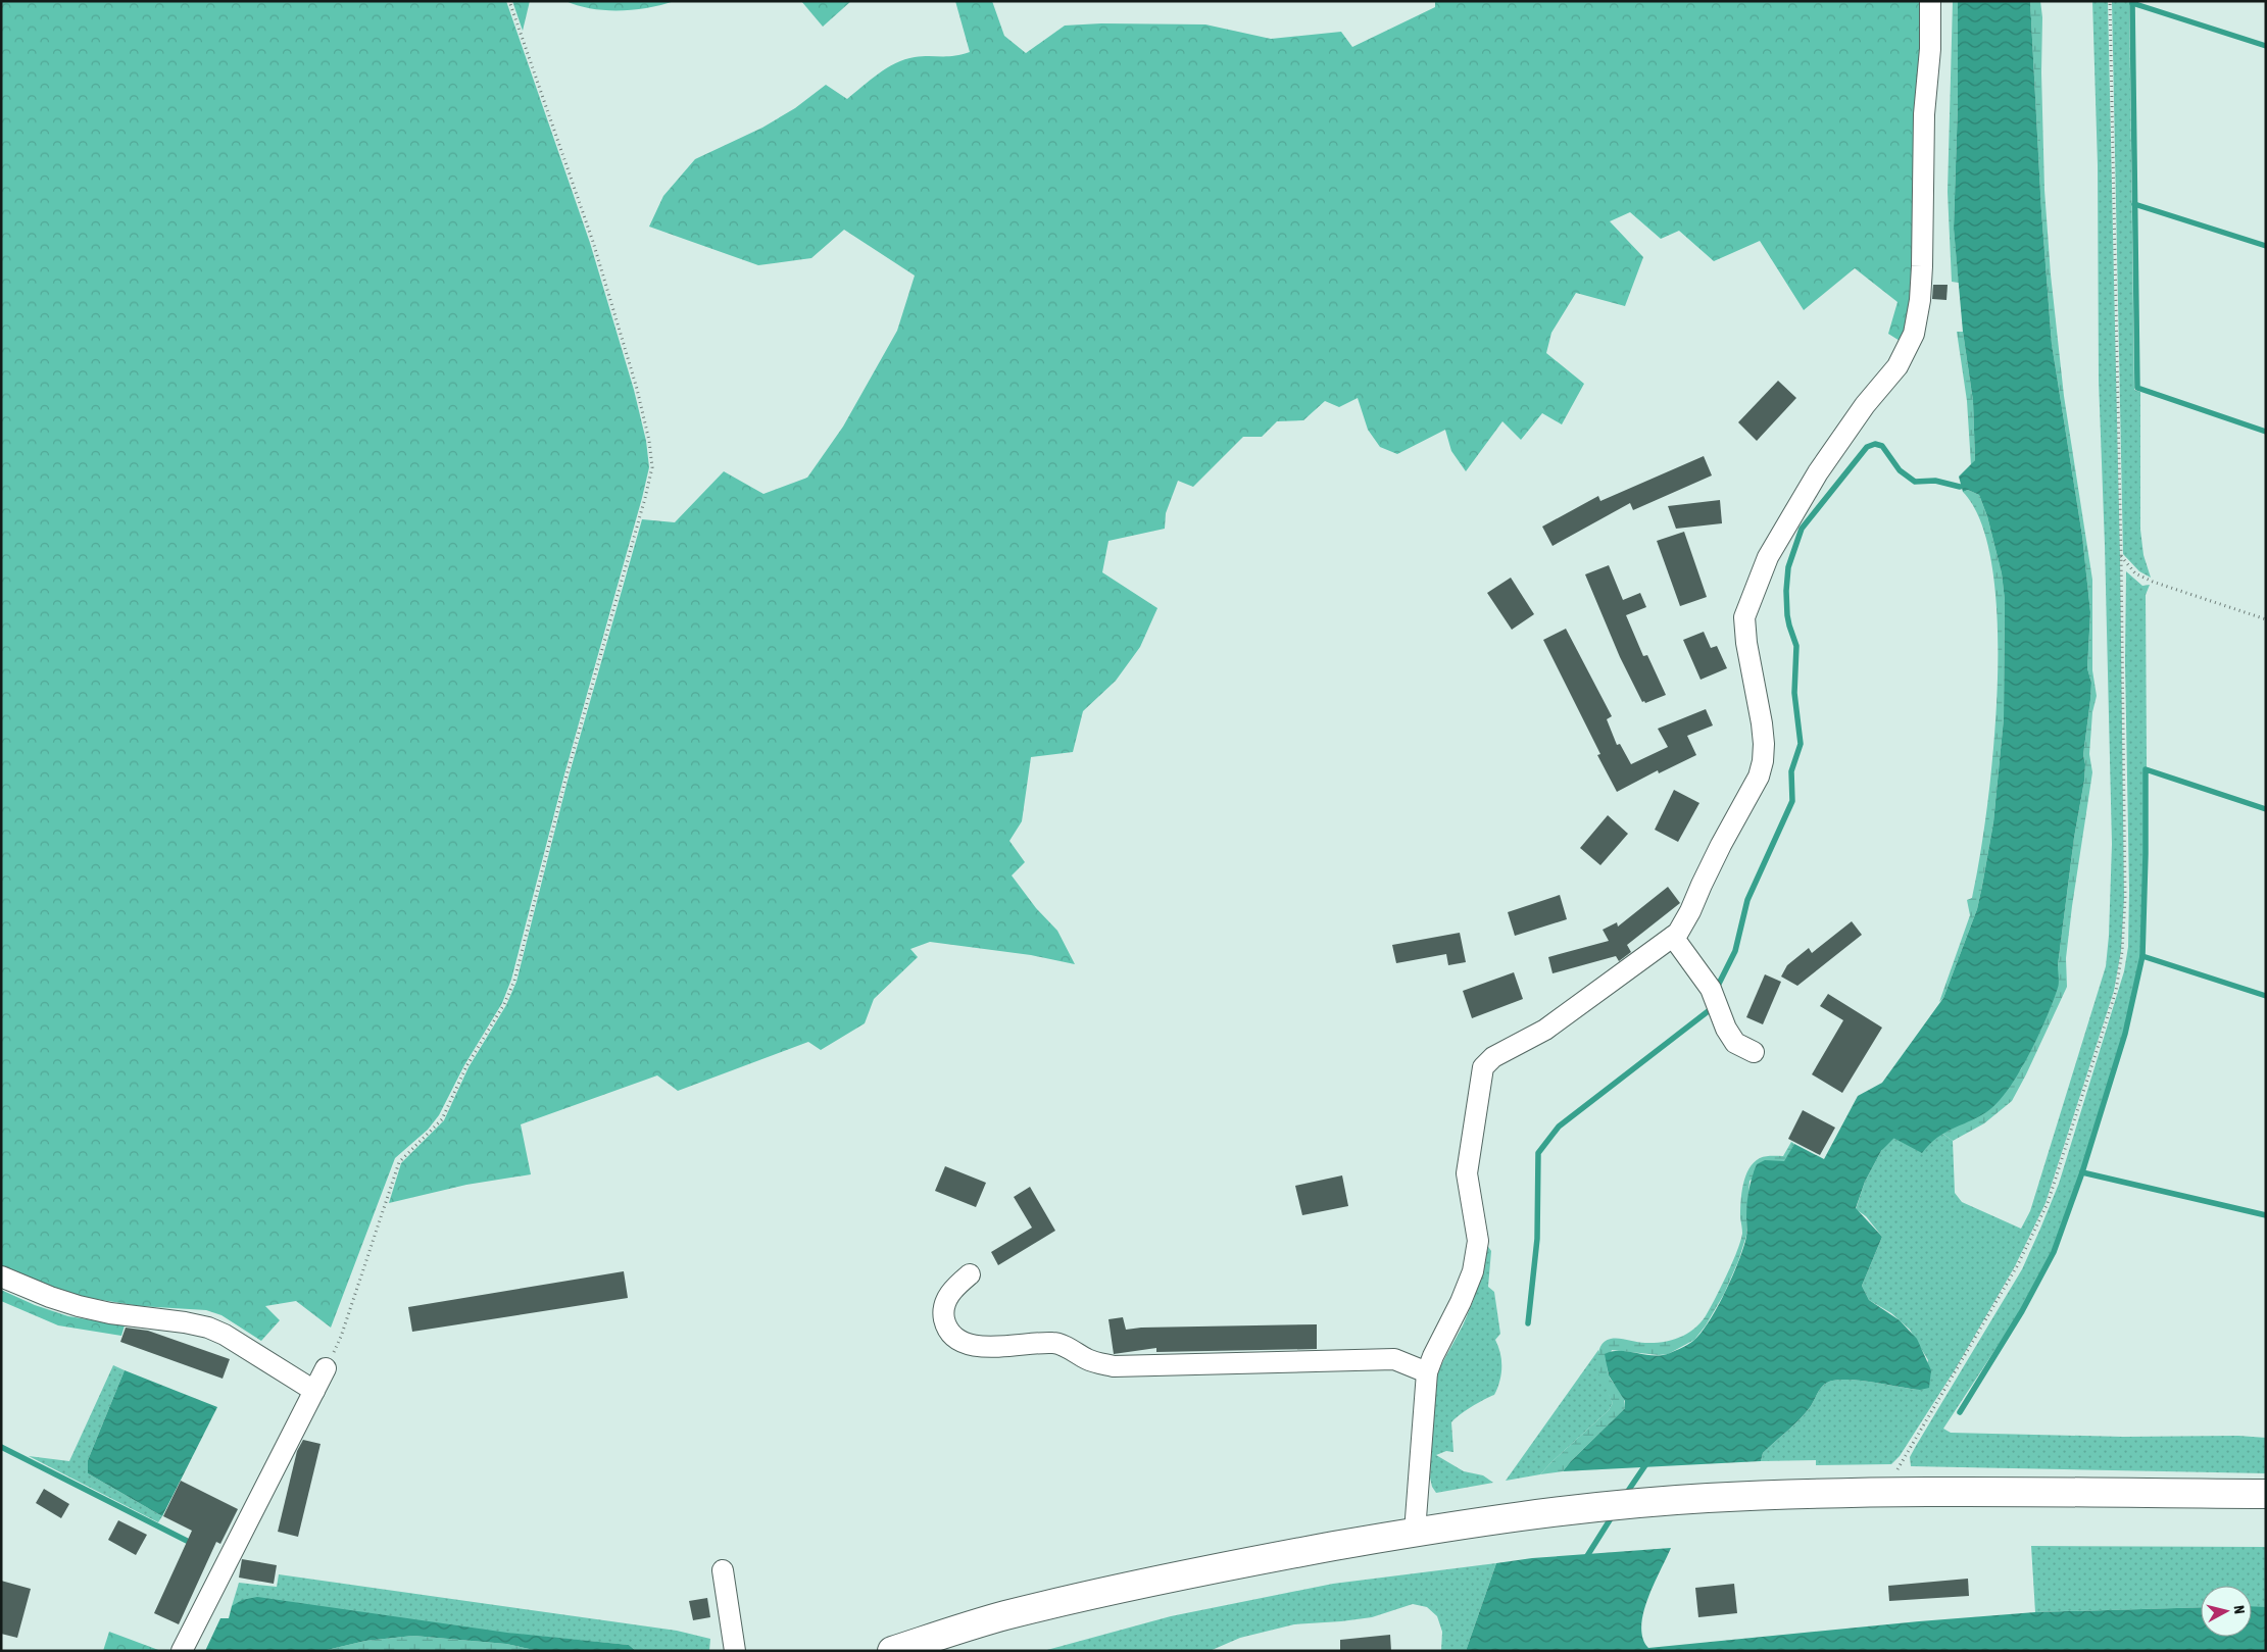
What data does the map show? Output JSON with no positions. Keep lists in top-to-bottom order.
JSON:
{
  "north": "right"
}
